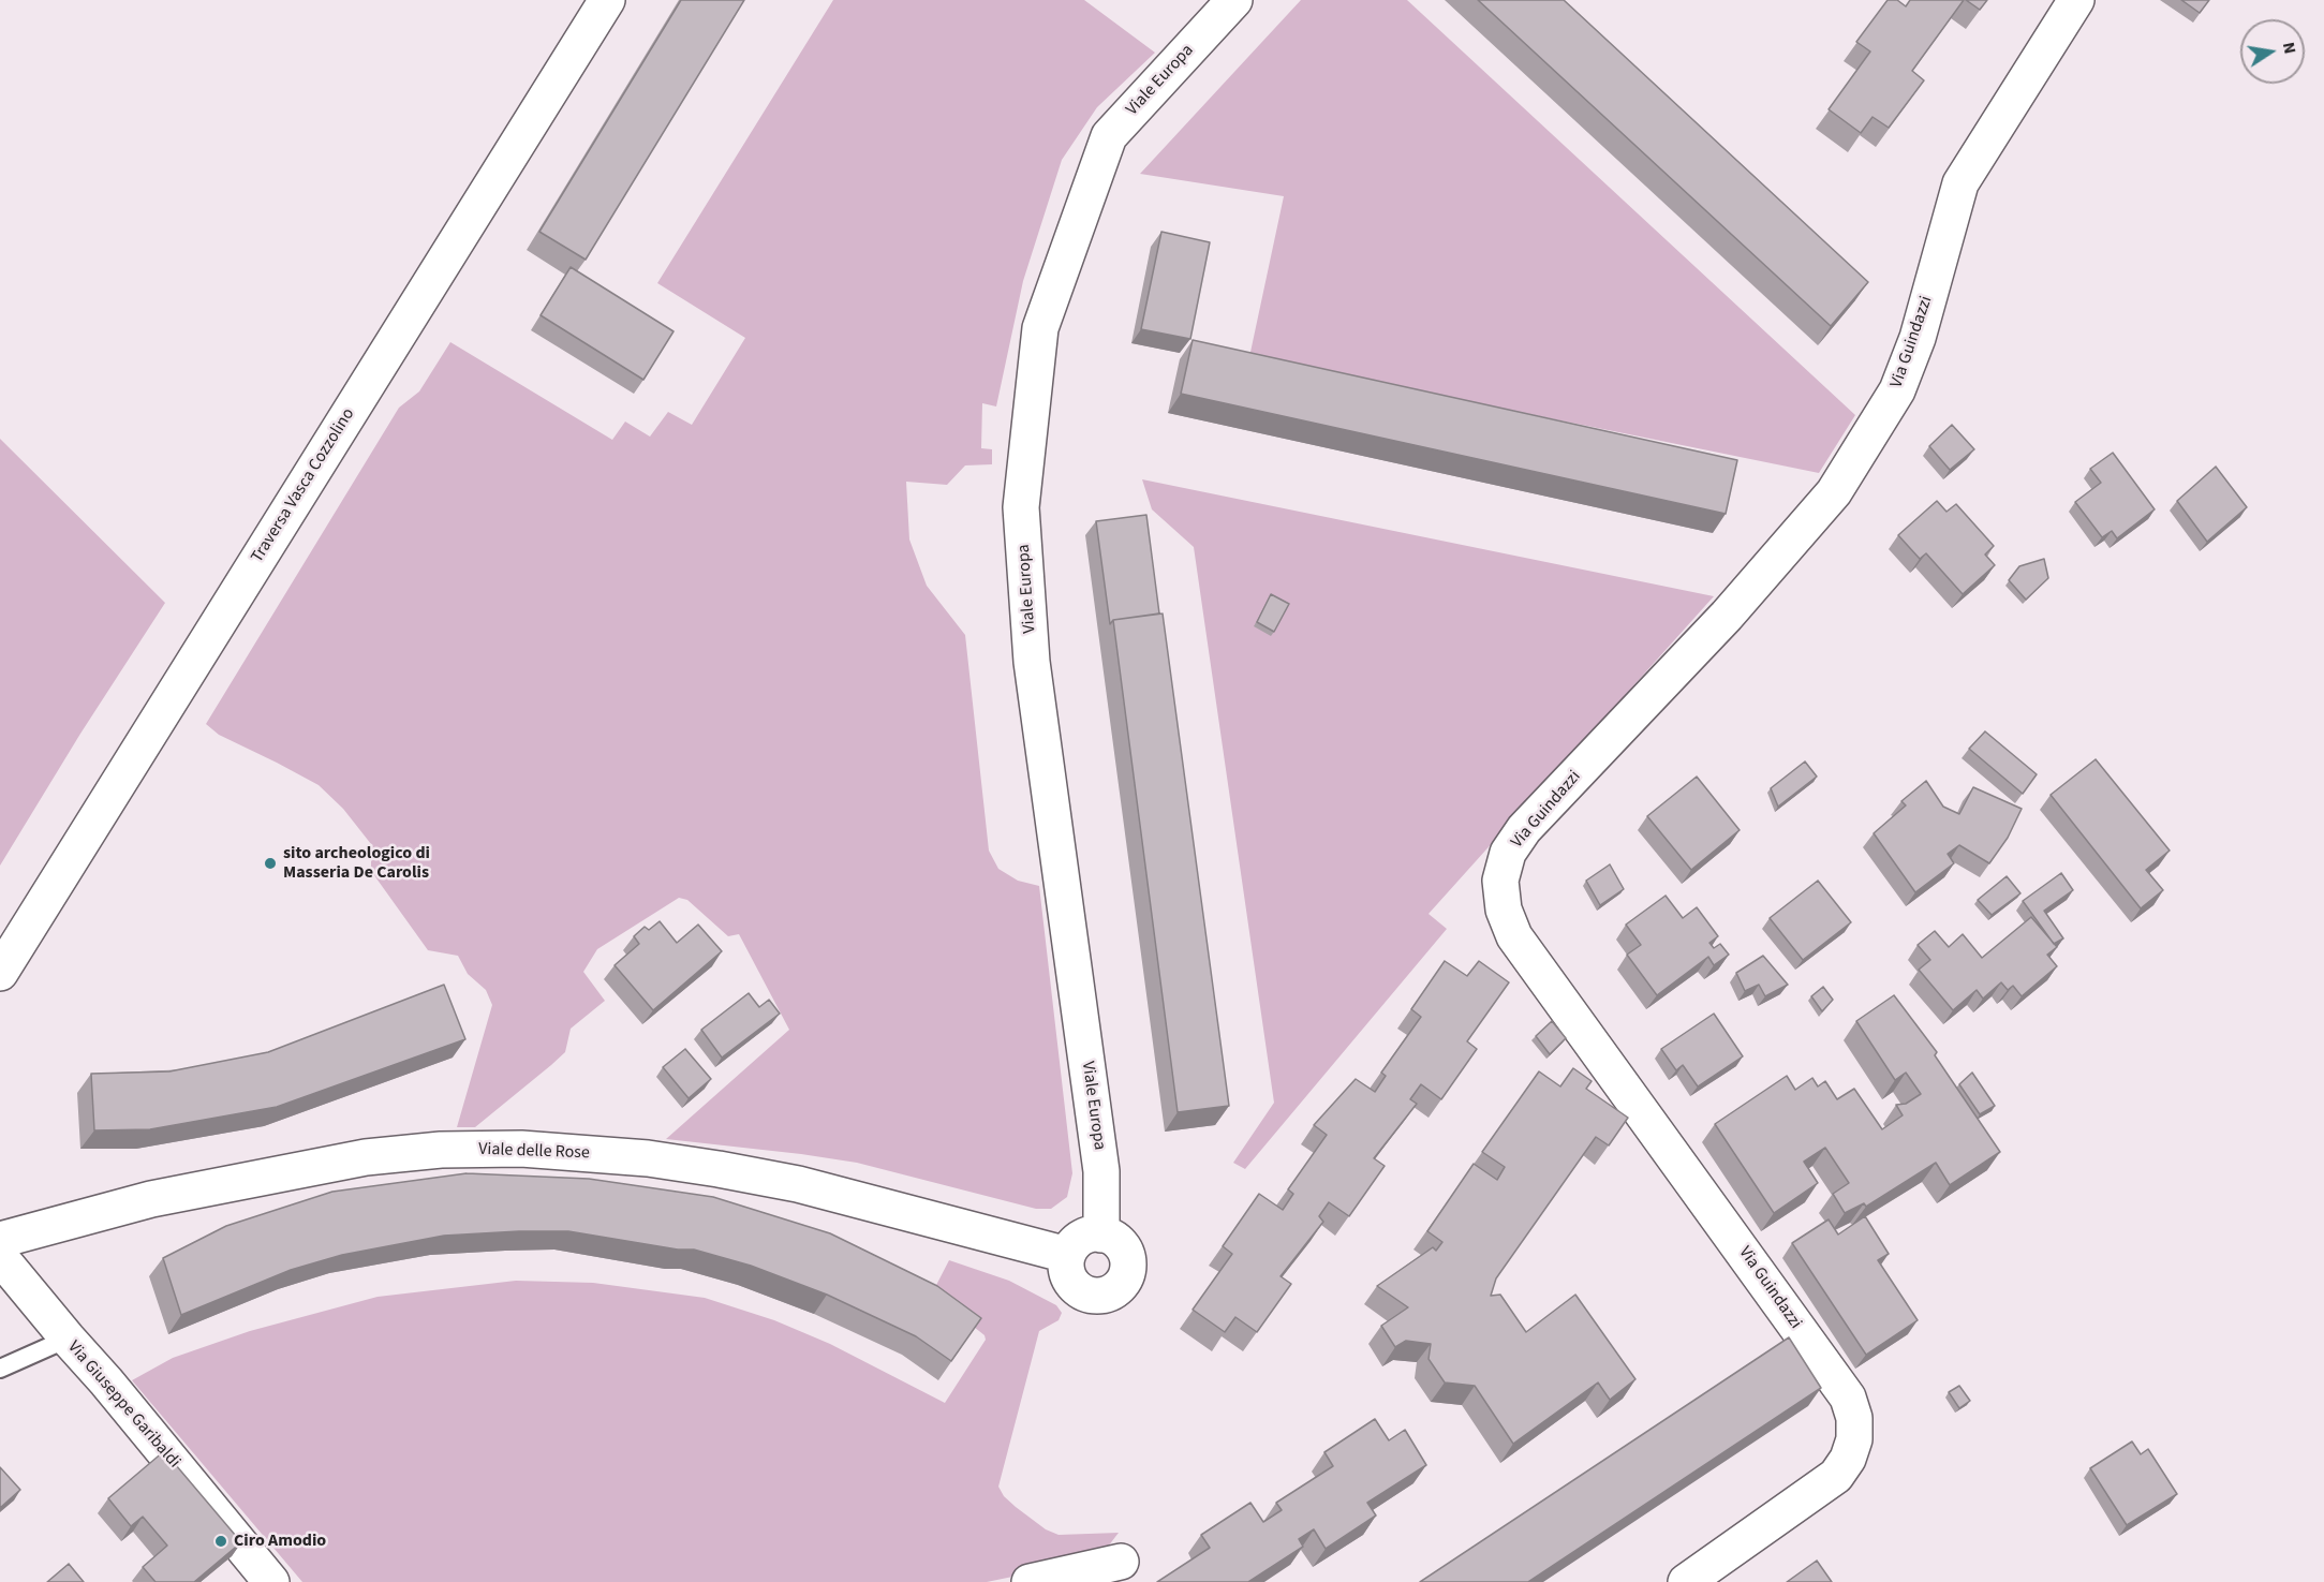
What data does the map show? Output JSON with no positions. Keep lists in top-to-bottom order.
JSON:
{
  "streets": {
    "street": [
      "Viale Europa",
      "Via Guindazzi",
      "Traversa Vasca Cozzolino",
      "Viale delle Rose",
      "Via Giuseppe Garibaldi"
    ]
  },
  "crossings": [
    ["Viale Europa", "Viale delle Rose"]
  ],
  "places": ["sito archeologico di Masseria De Carolis", "Ciro Amodio"],
  "north": "right"
}
